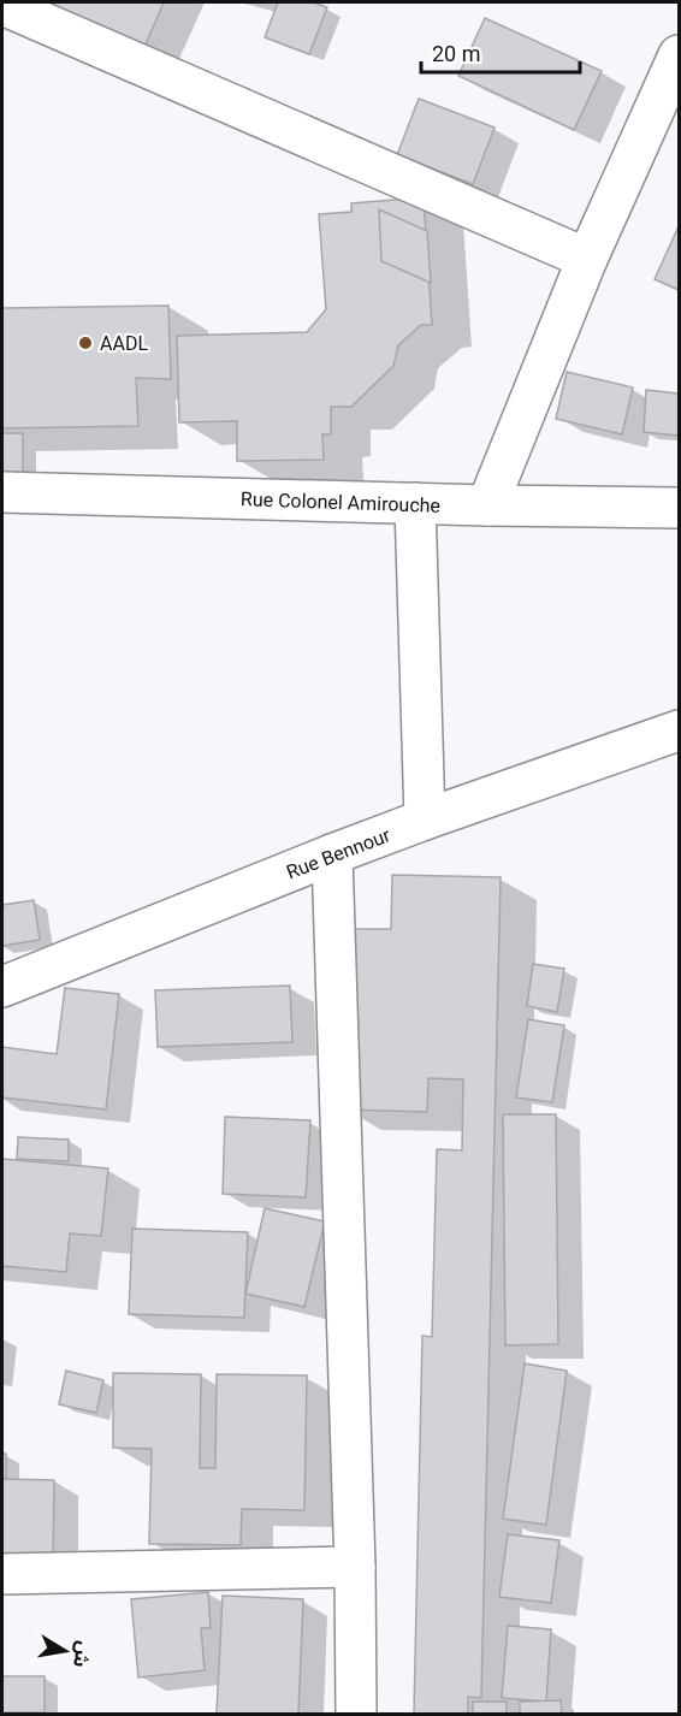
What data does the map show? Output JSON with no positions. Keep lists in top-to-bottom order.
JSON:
{
  "streets": {
    "street": ["Rue Colonel Amirouche", "Rue Bennour"]
  },
  "places": ["AADL"],
  "scale_bar": "20 m",
  "north": "right"
}
